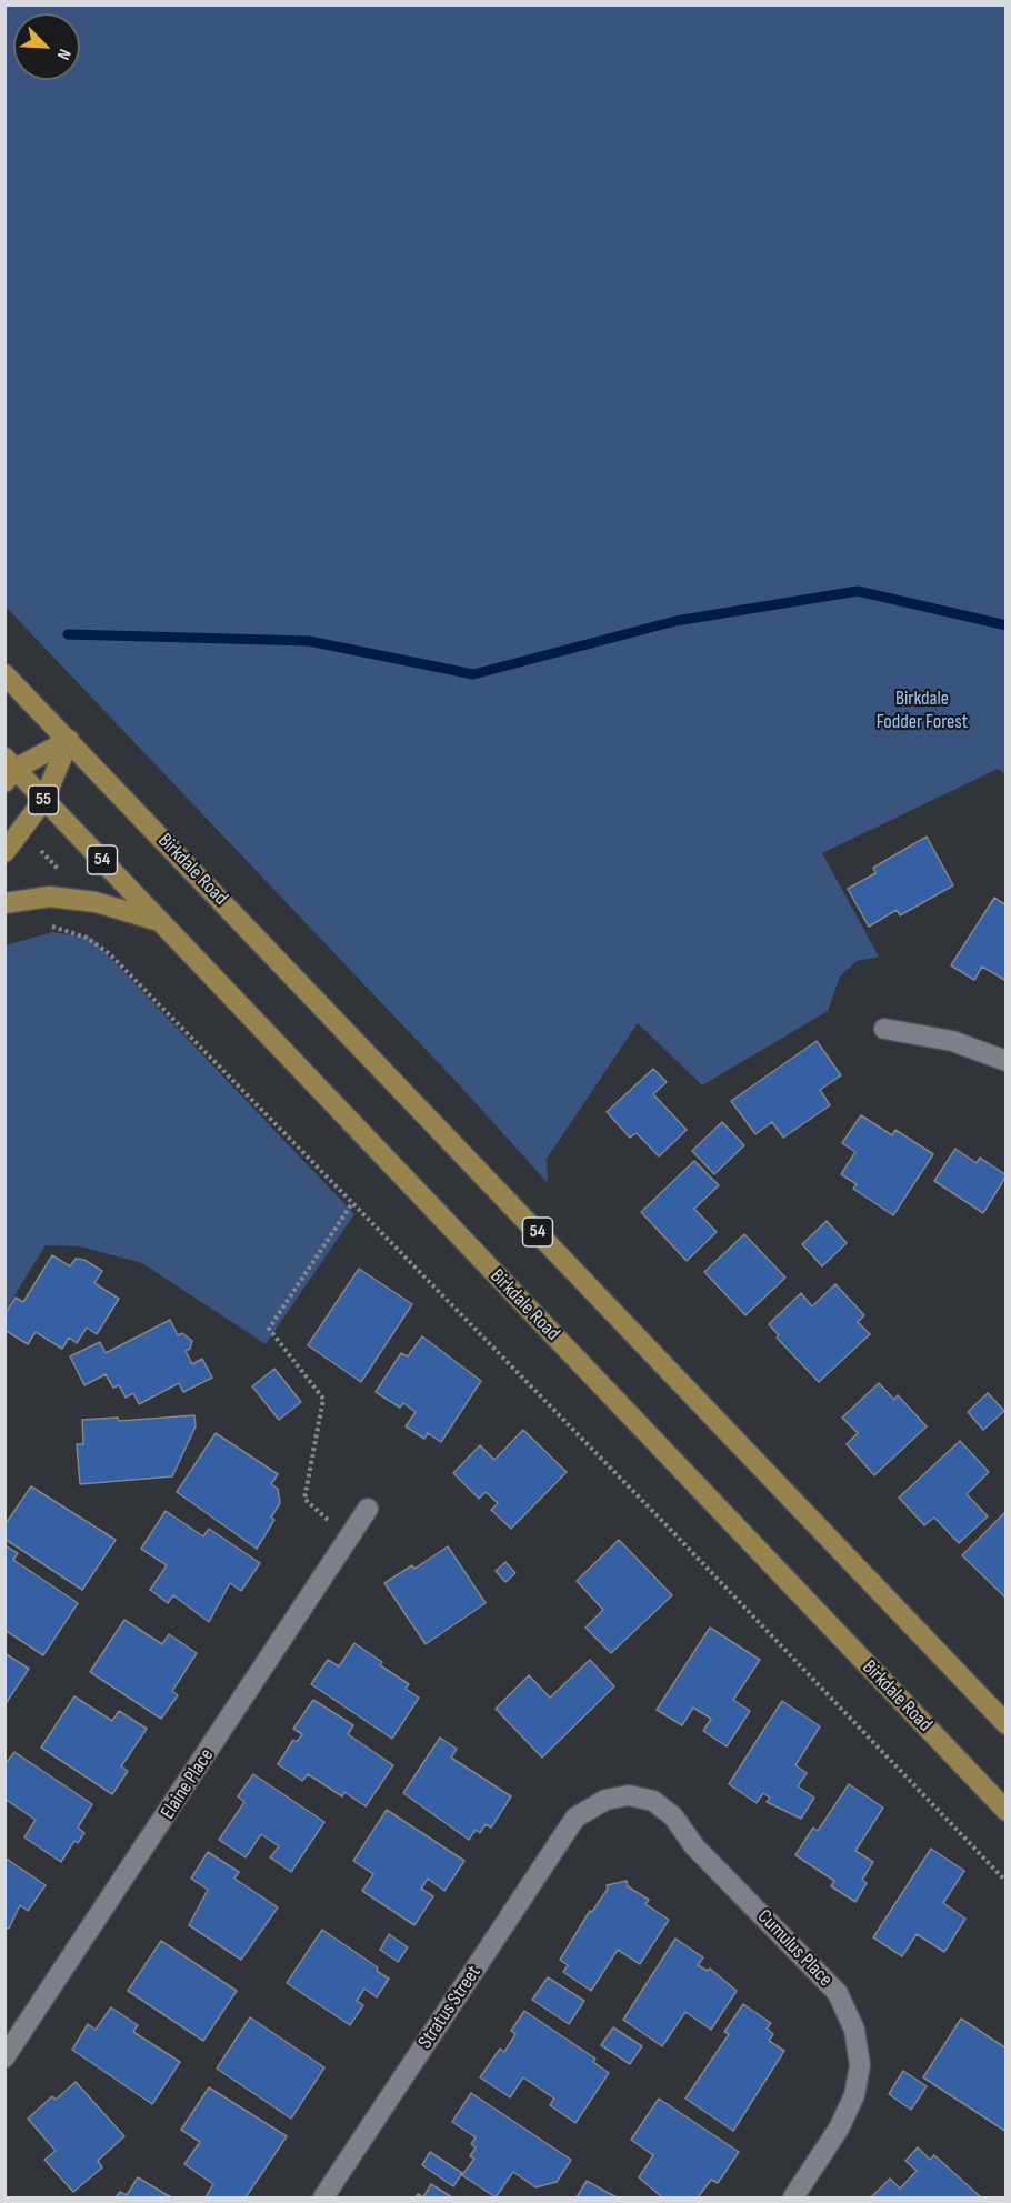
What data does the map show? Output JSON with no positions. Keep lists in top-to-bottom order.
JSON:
{
  "streets": {
    "main road": ["55", "54", "Birkdale Road"],
    "street": ["Elaine Place", "Cumulus Place", "Stratus Street"]
  },
  "crossings": [
    ["55", "54"],
    ["55", "Birkdale Road"],
    ["54", "Birkdale Road"],
    ["Cumulus Place", "Stratus Street"]
  ],
  "parks": ["Birkdale Fodder Forest"],
  "north": "bottom right"
}
